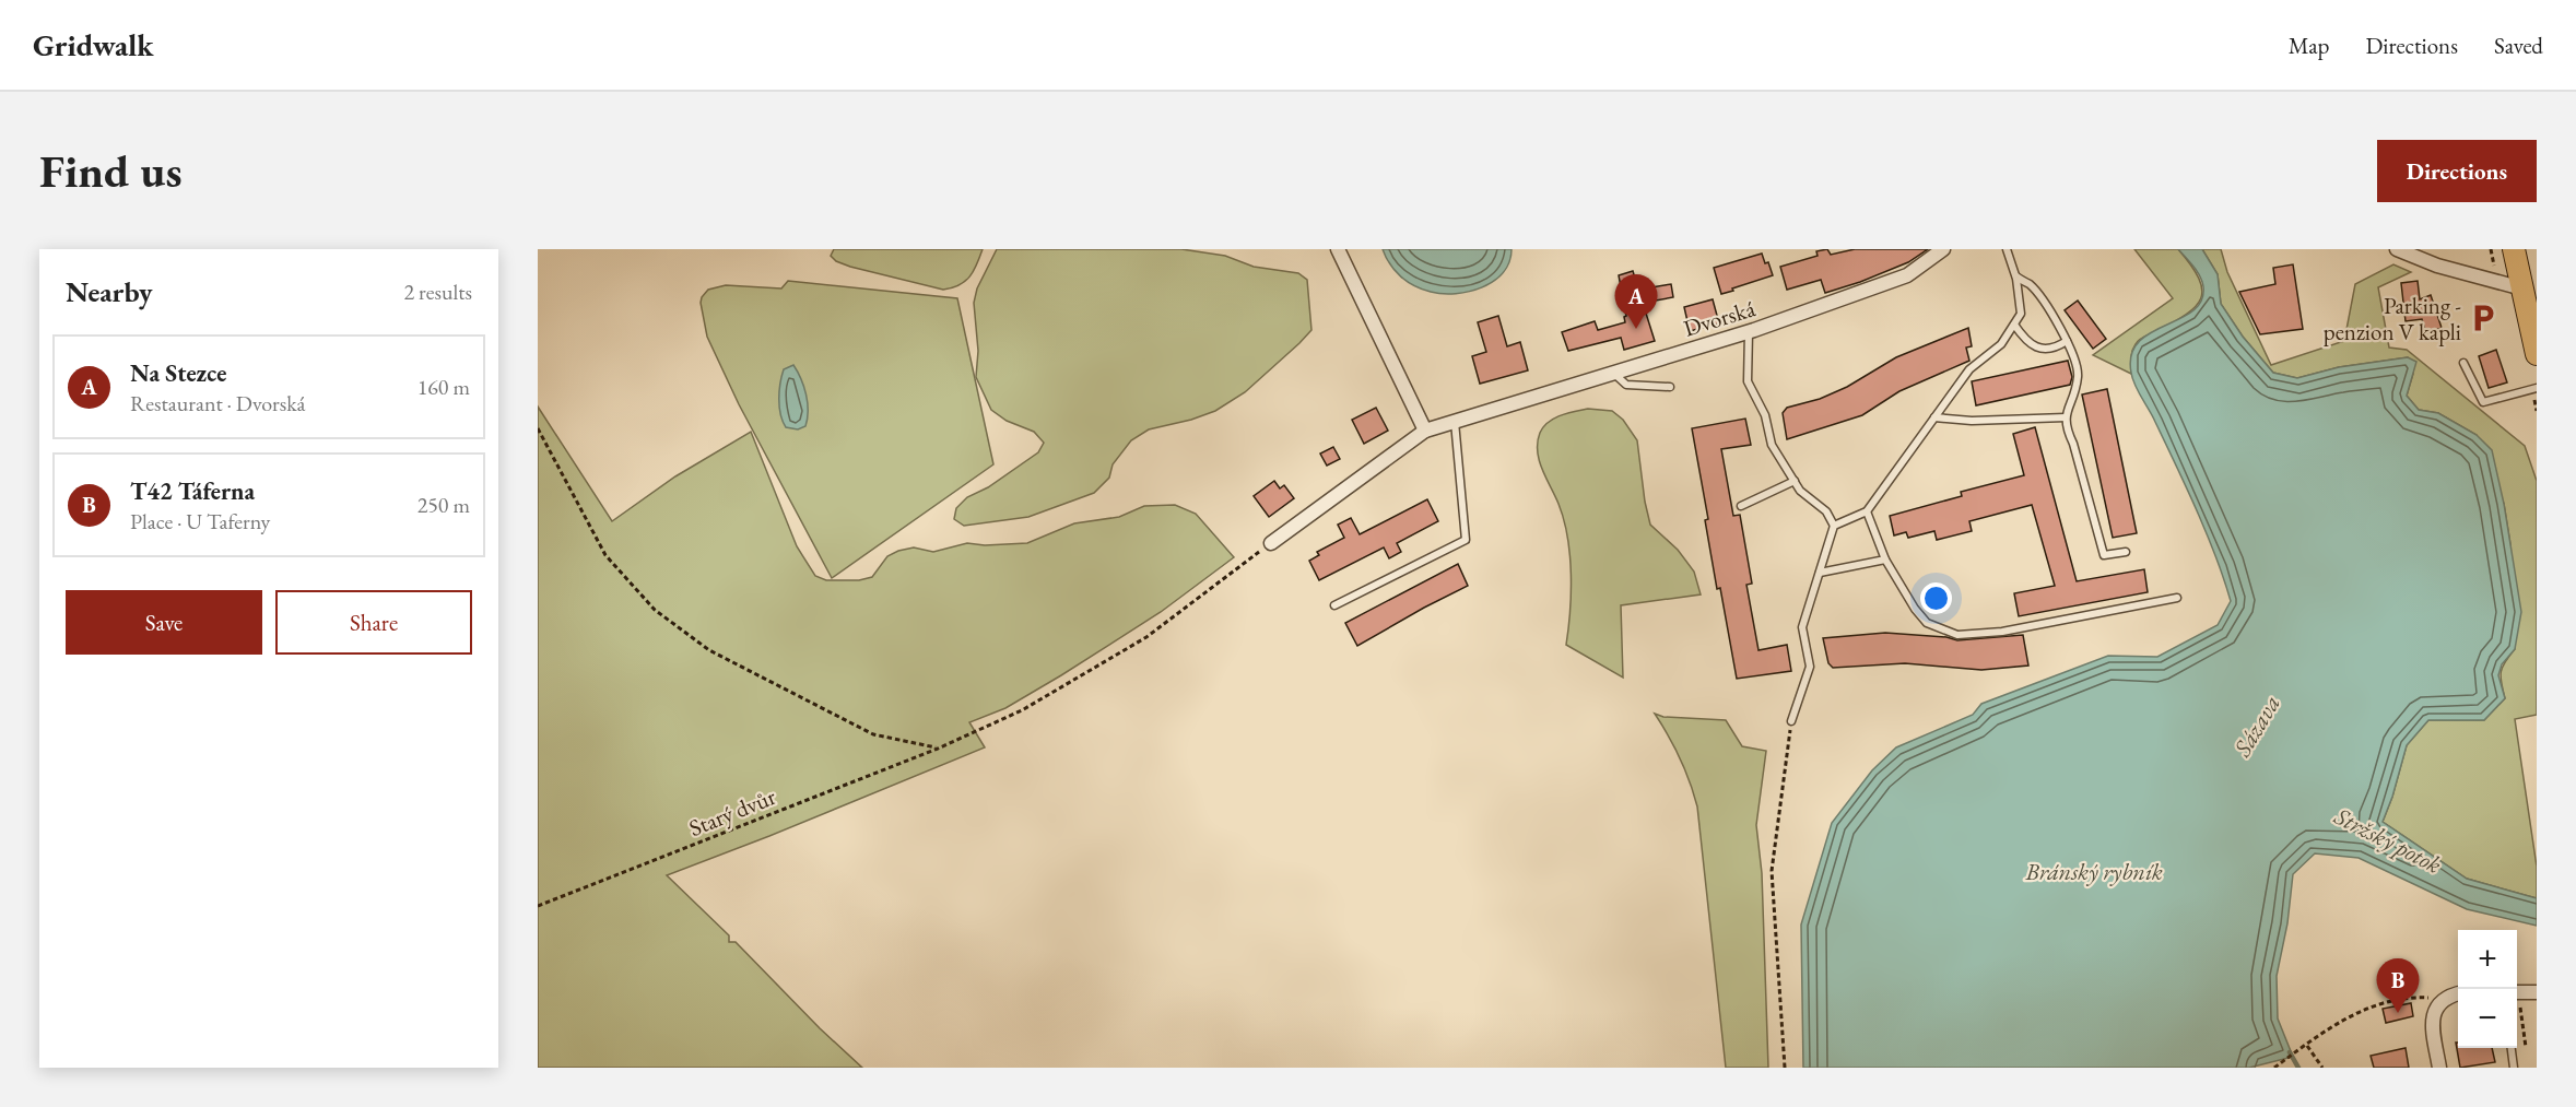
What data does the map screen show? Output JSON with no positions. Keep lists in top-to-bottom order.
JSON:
{
  "streets": {
    "street": ["Dvorská"],
    "path": ["Starý dvůr"]
  },
  "crossings": [
    ["Dvorská", "Starý dvůr"]
  ],
  "water": ["Sázava", "Stržský potok", "Bránský rybník"],
  "places": {
    "parking": ["Parking - penzion V kapli"]
  },
  "page": {
    "header": "Gridwalk",
    "nav": ["Map", "Directions", "Saved"],
    "buttons": [
      "Directions",
      ["Save", "Share"]
    ],
    "title": "Find us",
    "heading": ["Nearby", "2 results"],
    "pins": ["A", "B"],
    "list": [
      {
        "mark": "A",
        "name": "Na Stezce",
        "note": "Restaurant · Dvorská",
        "value": "160 m"
      },
      {
        "mark": "B",
        "name": "T42 Táferna",
        "note": "Place · U Taferny",
        "value": "250 m"
      }
    ],
    "map_buttons": ["+", "−"]
  }
}
